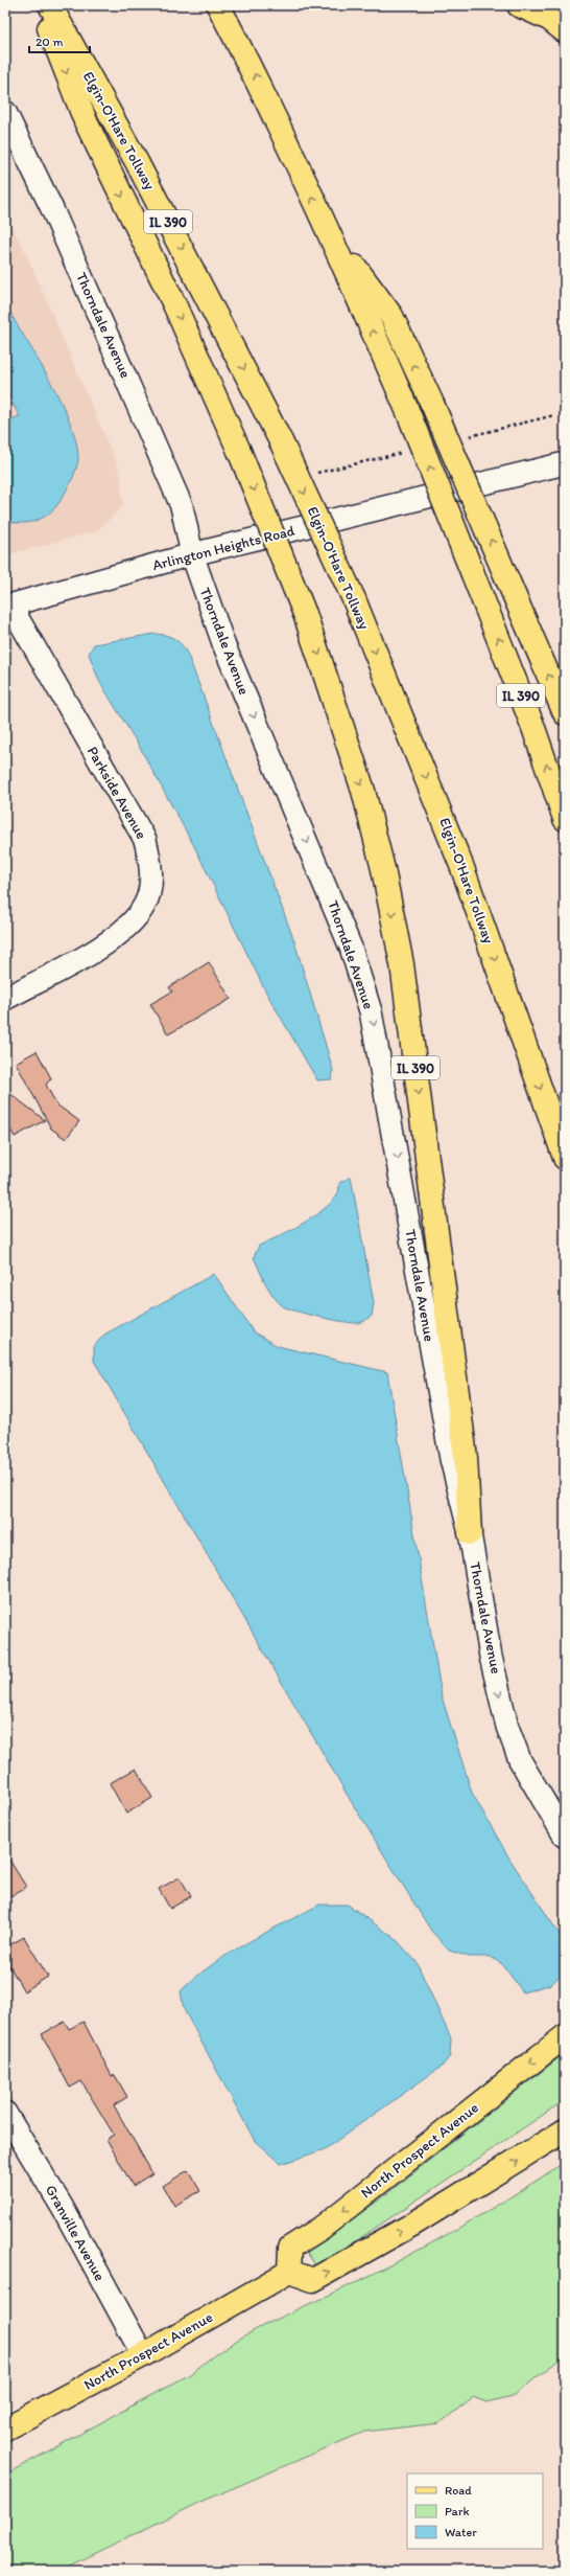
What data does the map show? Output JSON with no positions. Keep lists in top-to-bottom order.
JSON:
{
  "streets": {
    "main road": ["Elgin-O'Hare Tollway", "IL 390", "North Prospect Avenue"],
    "street": [
      "Thorndale Avenue",
      "Arlington Heights Road",
      "Parkside Avenue",
      "Granville Avenue"
    ]
  },
  "crossings": [
    ["IL 390", "Thorndale Avenue"],
    ["Thorndale Avenue", "Arlington Heights Road"],
    ["Arlington Heights Road", "Parkside Avenue"],
    ["North Prospect Avenue", "Granville Avenue"]
  ],
  "one_way": ["Thorndale Avenue"],
  "legend": ["Road", "Park", "Water"],
  "scale_bar": "20 m"
}
